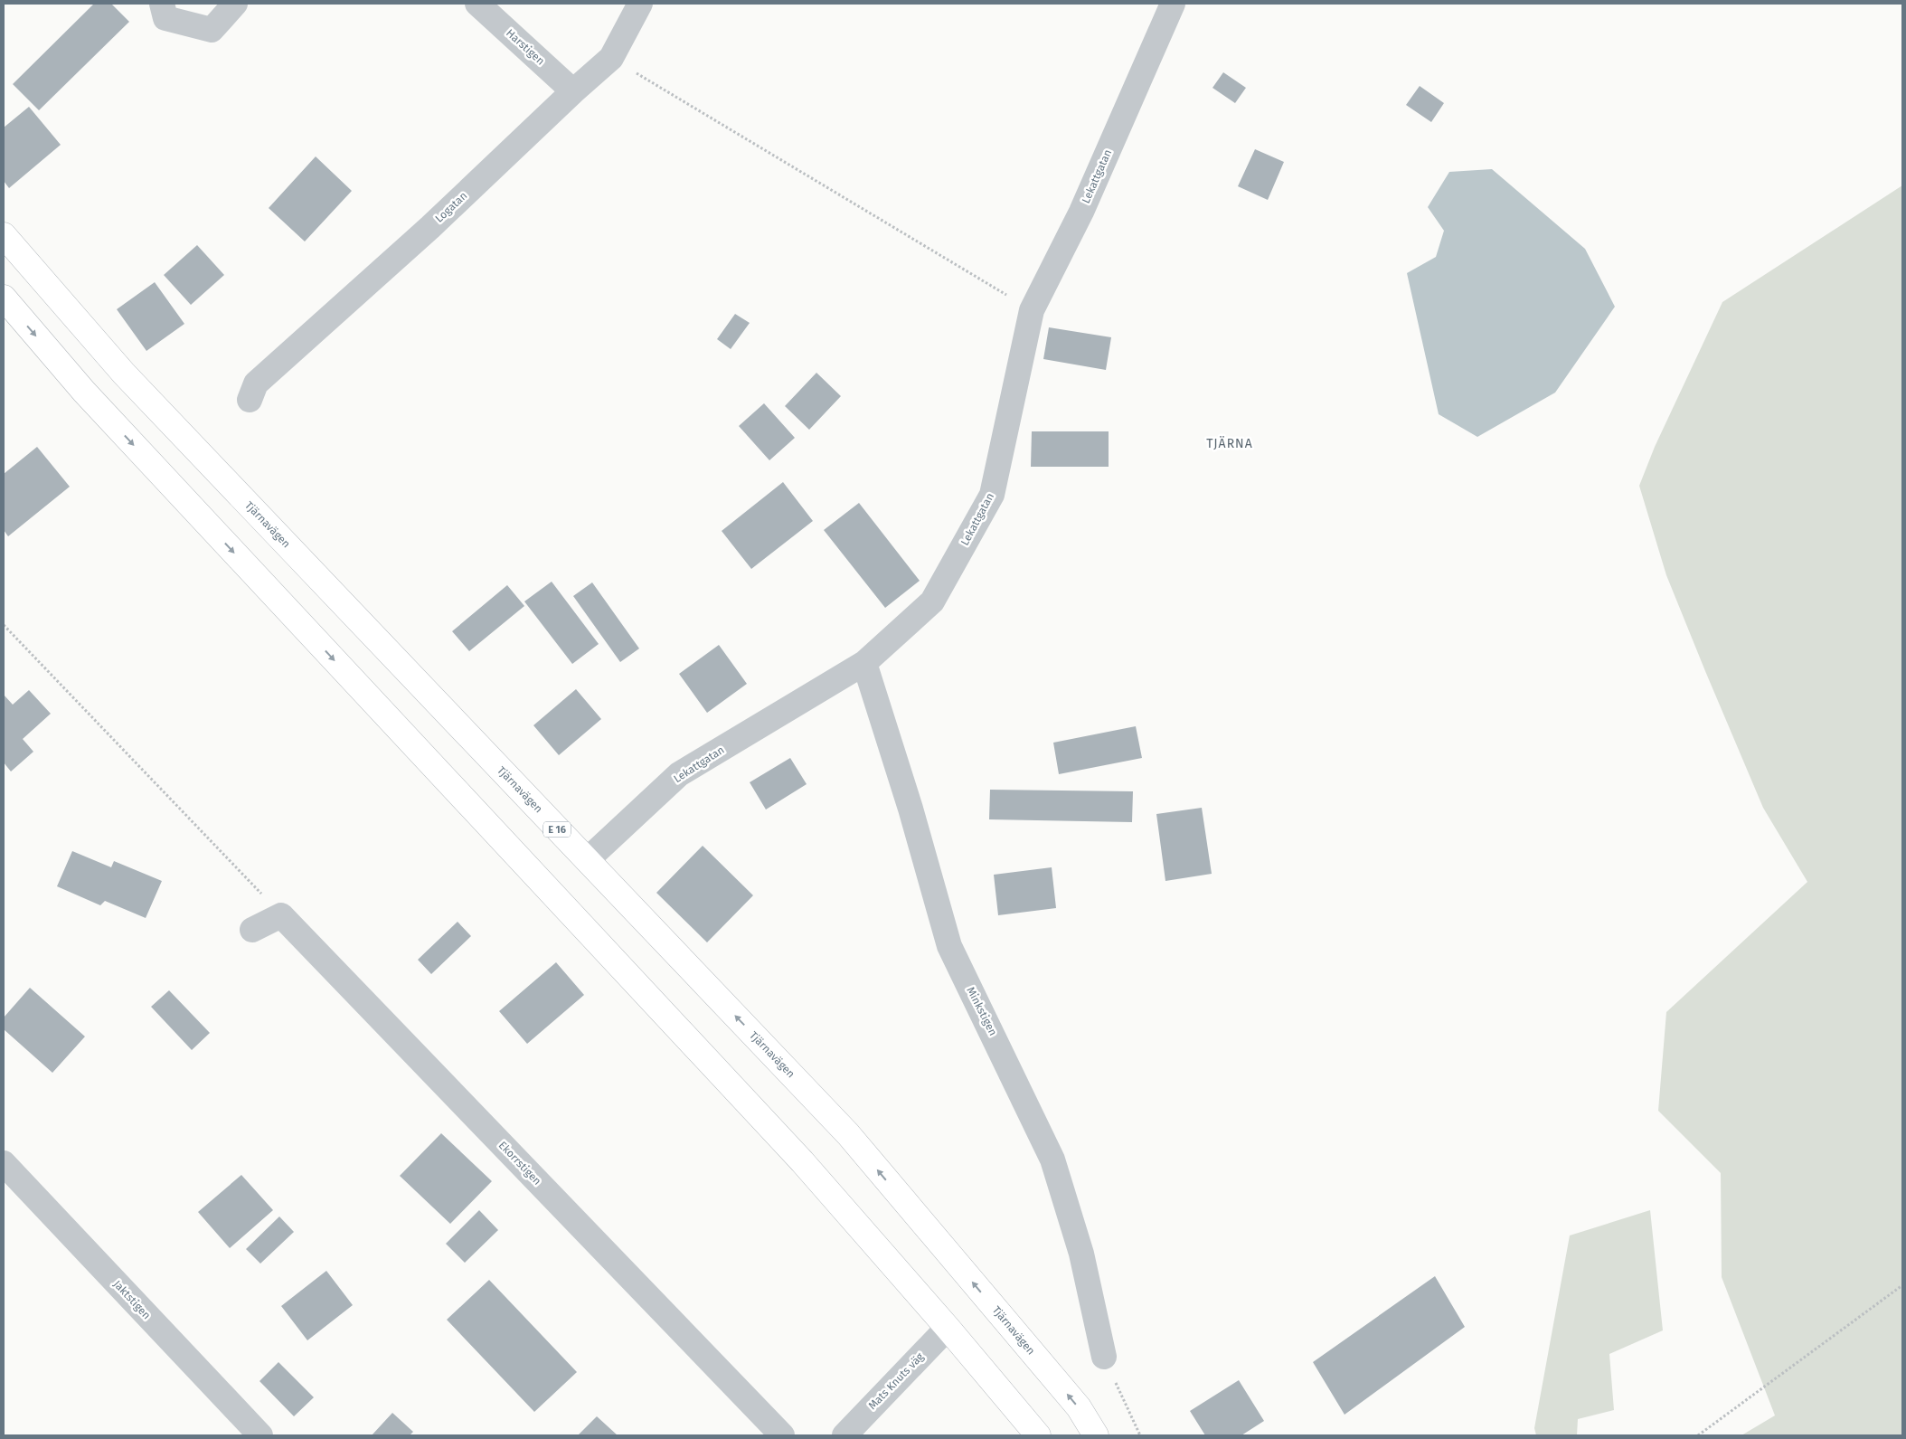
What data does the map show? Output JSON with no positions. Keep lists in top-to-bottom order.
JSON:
{
  "streets": {
    "highway": ["Tjärnavägen", "E 16"],
    "street": [
      "Harstigen",
      "Lekattgatan",
      "Logatan",
      "Minkstigen",
      "Ekorrstigen",
      "Jaktstigen",
      "Mats Knuts väg"
    ]
  },
  "crossings": [
    ["Harstigen", "Logatan"],
    ["Lekattgatan", "Tjärnavägen"],
    ["Lekattgatan", "Minkstigen"]
  ],
  "districts": ["TJÄRNA"]
}
